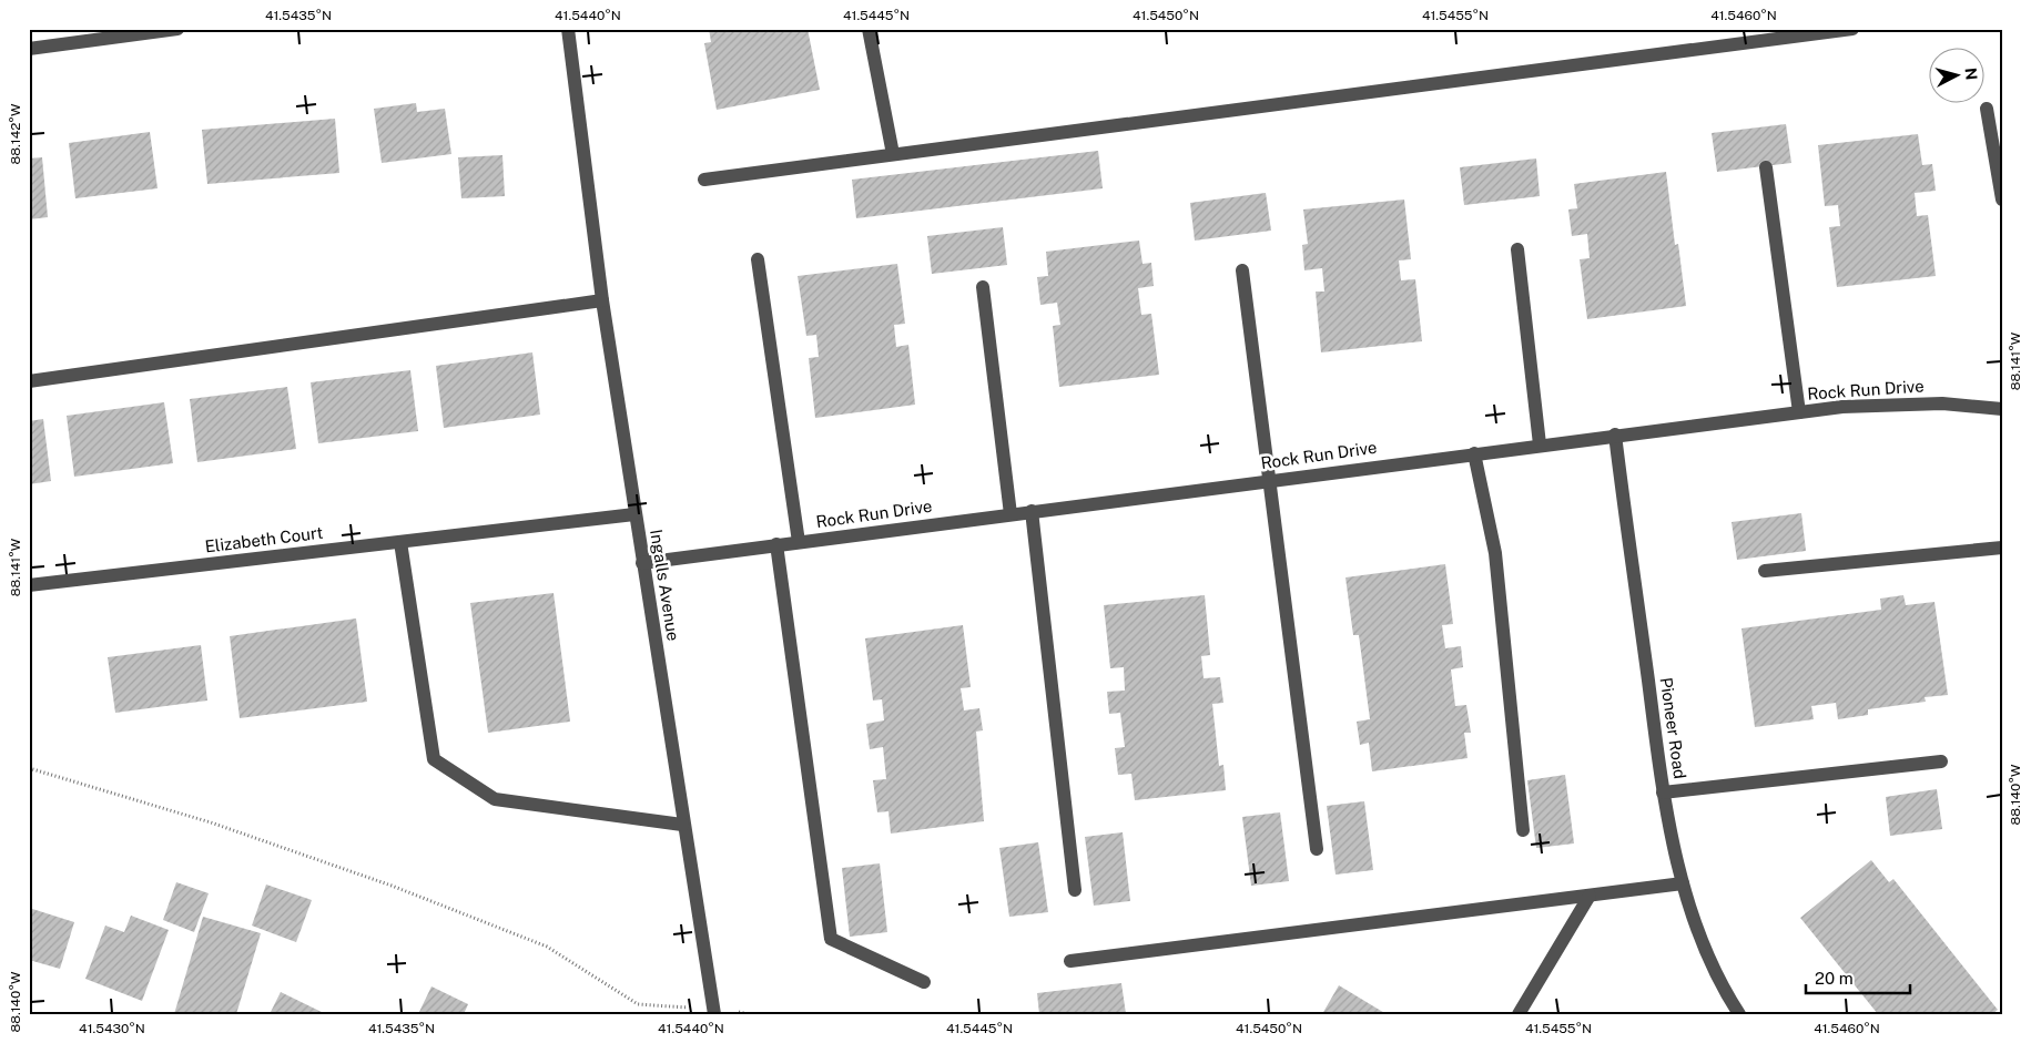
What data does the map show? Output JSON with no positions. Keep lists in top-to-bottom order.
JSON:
{
  "streets": {
    "street": [
      "Rock Run Drive",
      "Elizabeth Court",
      "Ingalls Avenue",
      "Pioneer Road"
    ]
  },
  "crossings": [
    ["Rock Run Drive", "Ingalls Avenue"],
    ["Rock Run Drive", "Pioneer Road"],
    ["Elizabeth Court", "Ingalls Avenue"]
  ],
  "scale_bar": "20 m",
  "north": "right",
  "coordinates": [
    "41.5435°N",
    "41.5440°N",
    "41.5445°N",
    "41.5450°N",
    "41.5455°N",
    "41.5460°N",
    "88.142°W",
    "88.141°W",
    "88.140°W",
    "41.5430°N"
  ]
}
